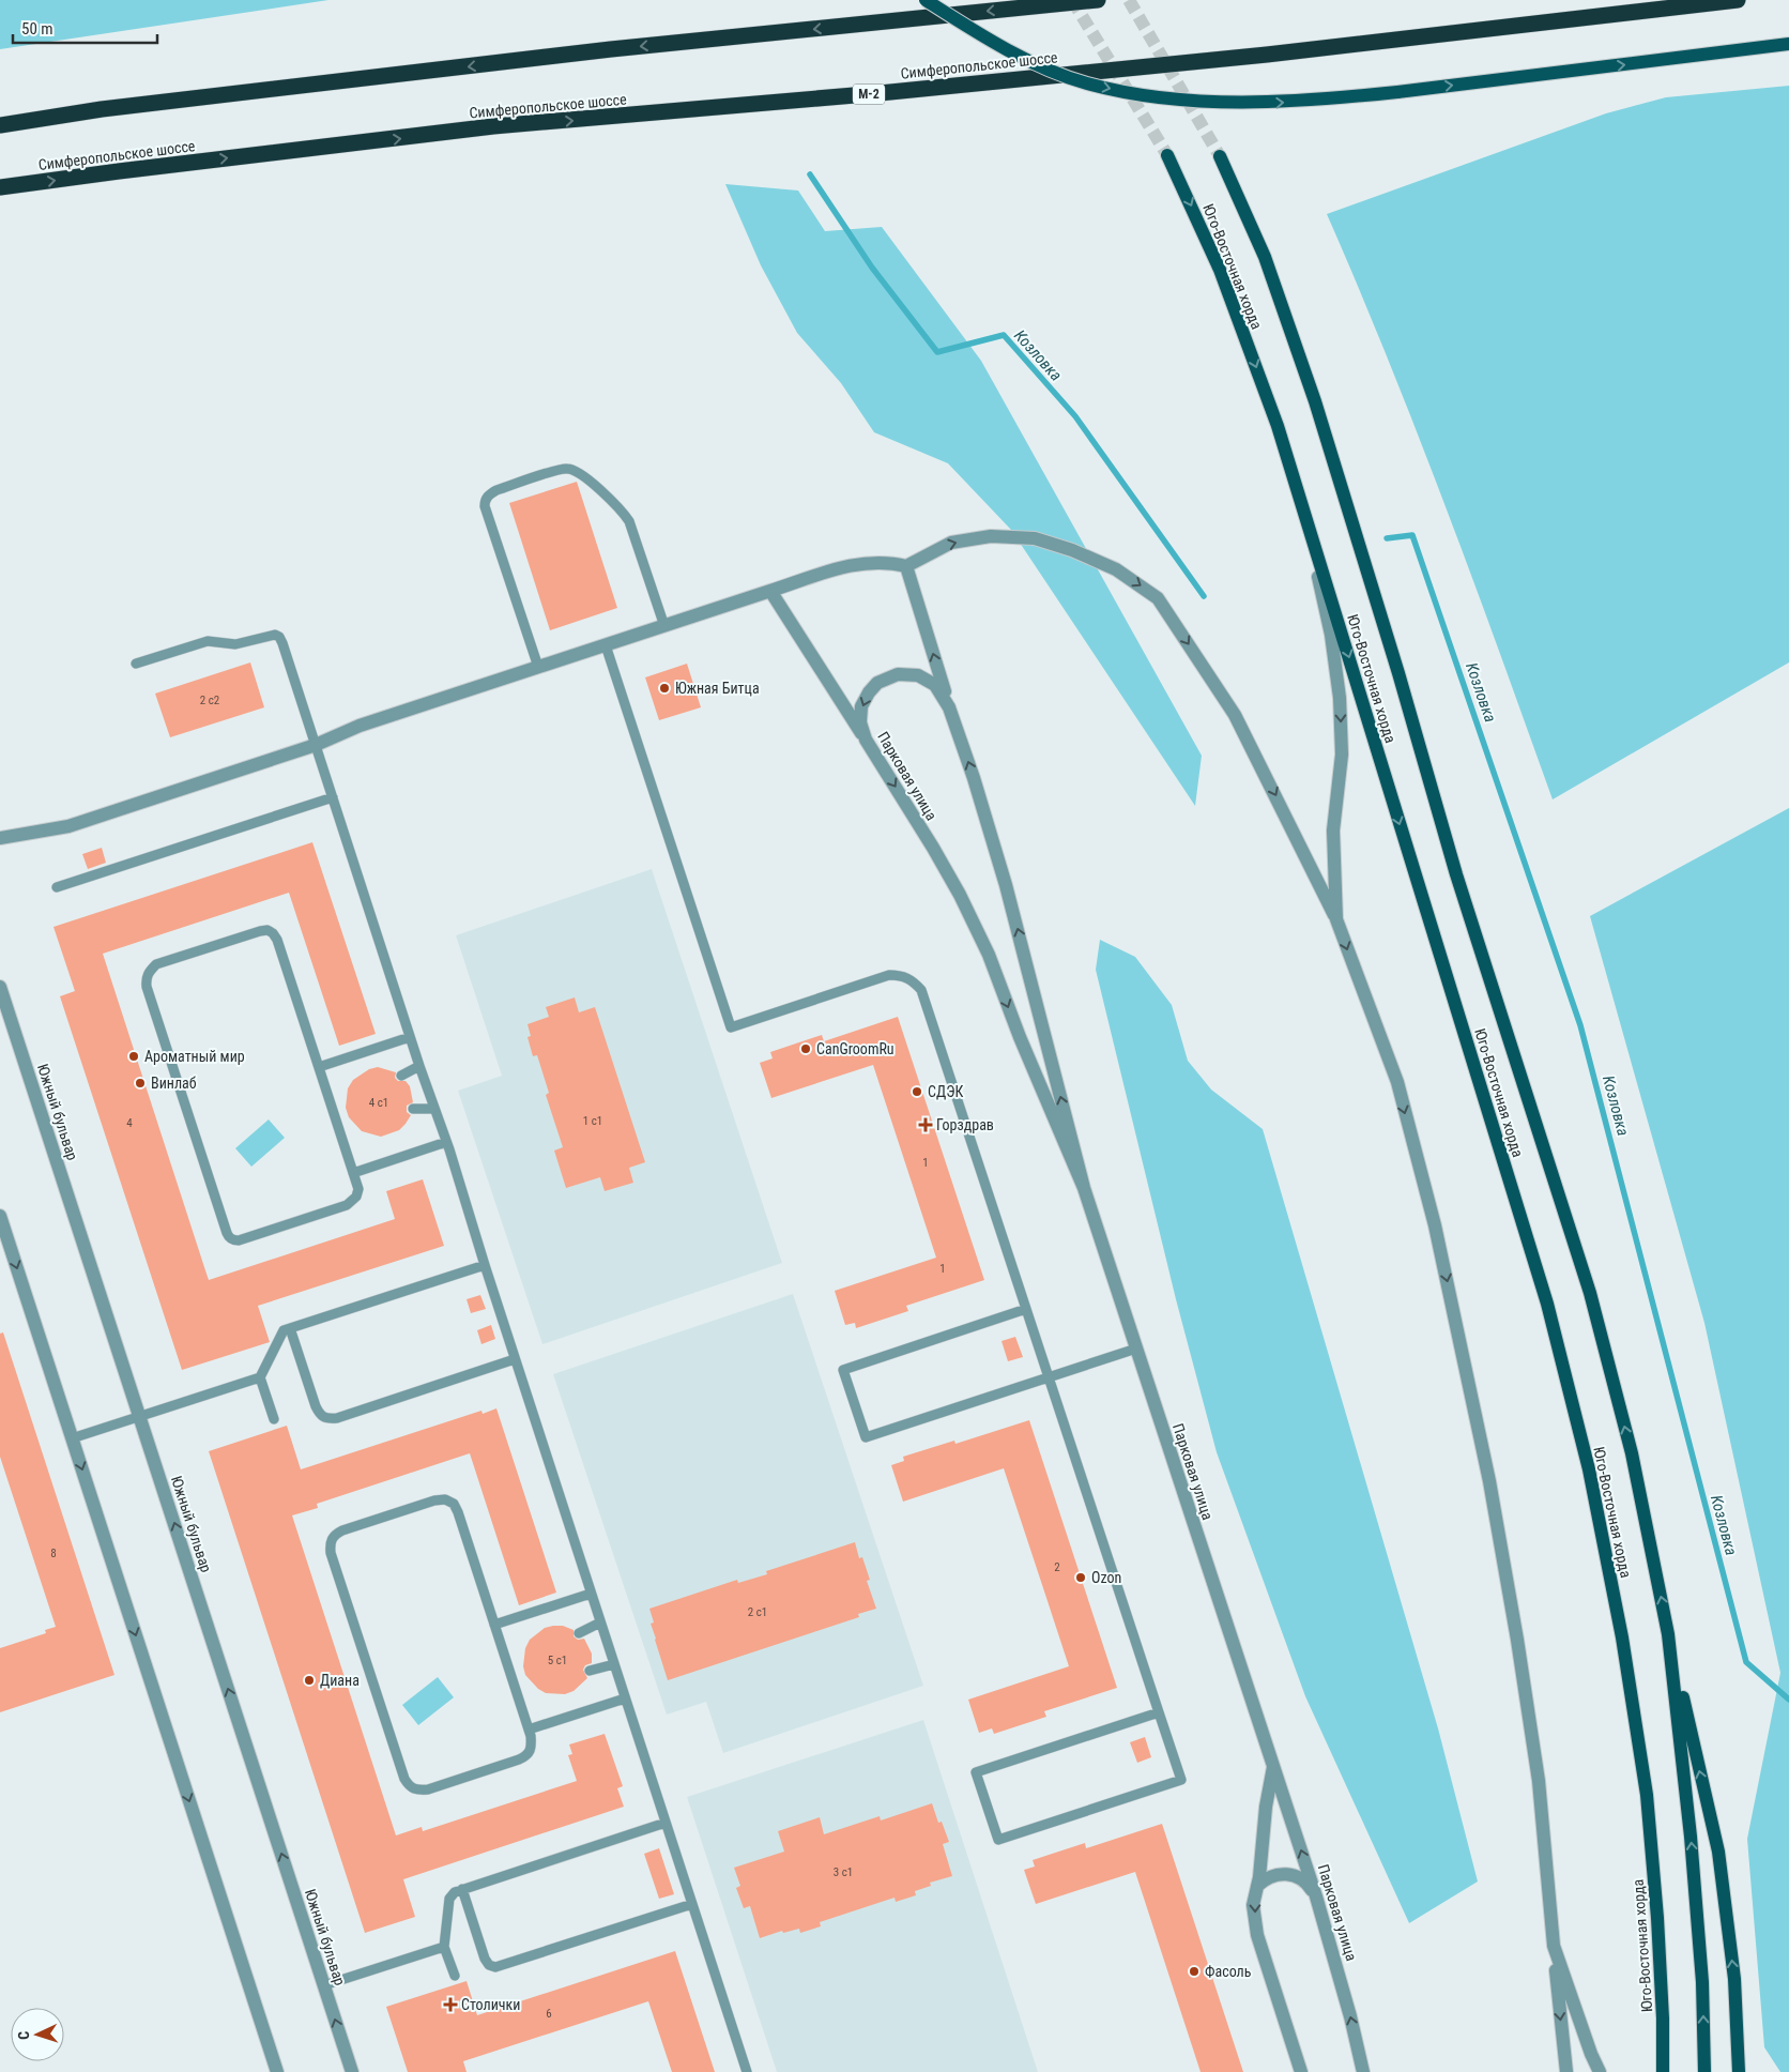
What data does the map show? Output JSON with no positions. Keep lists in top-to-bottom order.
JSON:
{
  "streets": {
    "highway": ["Симферопольское шоссе", "М-2"],
    "main road": ["Юго-Восточная хорда"],
    "street": ["Парковая улица", "Южный бульвар"]
  },
  "water": ["Козловка"],
  "places": {
    "other": [
      "Южная Битца",
      "CanGroomRu",
      "Ароматный мир",
      "Винлаб",
      "СДЭК",
      "Ozon",
      "Диана",
      "Фасоль"
    ],
    "health": ["Горздрав", "Столички"]
  },
  "house_numbers": [
    "2 с2",
    "4 с1",
    "1 с1",
    "4",
    "1",
    "1",
    "8",
    "2",
    "2 с1",
    "5 c1",
    "3 с1",
    "6"
  ],
  "scale_bar": "50 m",
  "north": "left"
}
